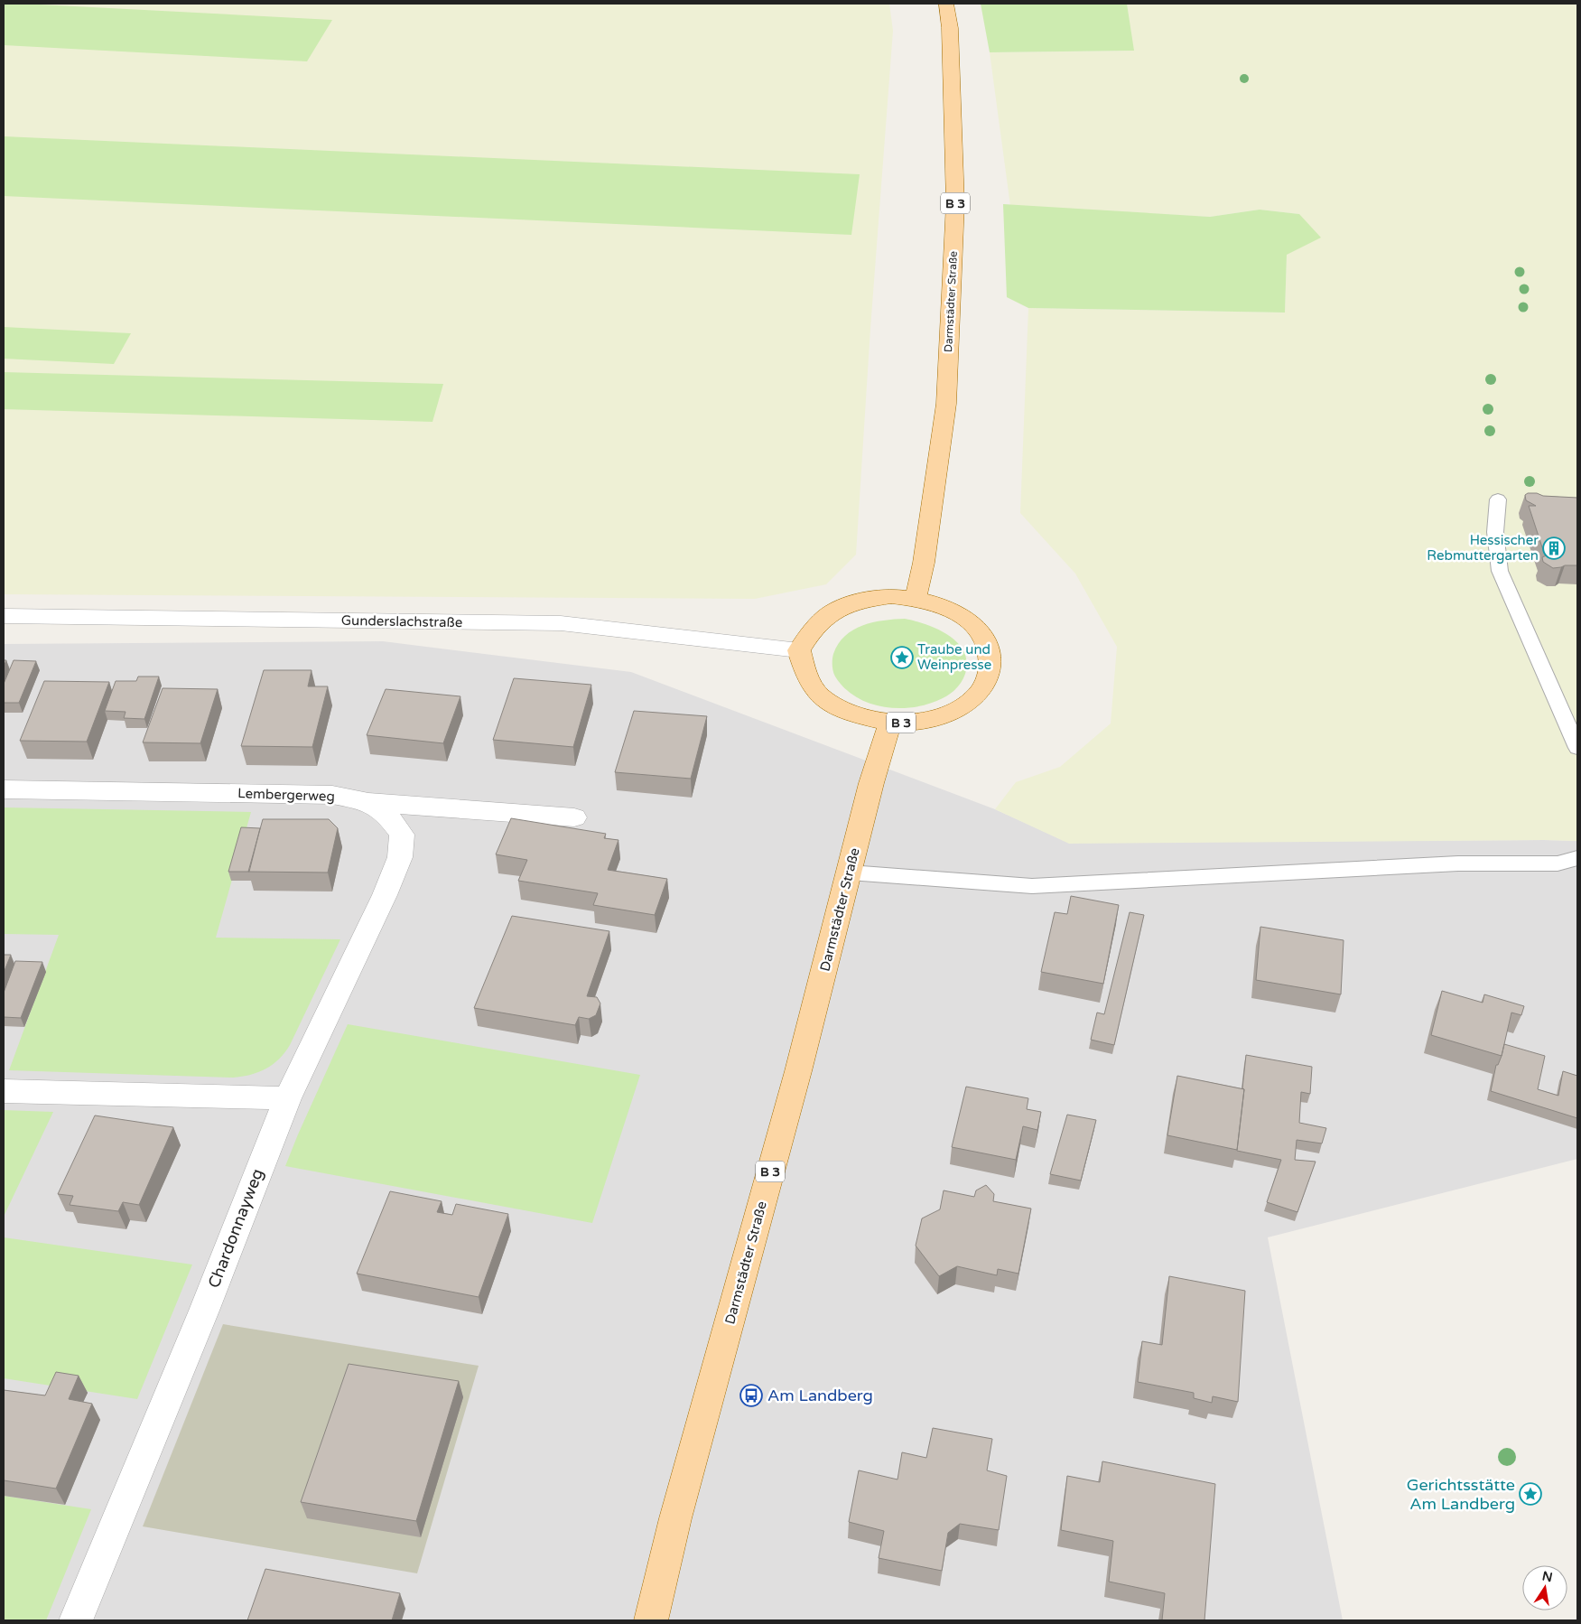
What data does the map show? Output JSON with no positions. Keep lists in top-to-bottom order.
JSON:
{
  "streets": {
    "main road": ["B 3", "Darmstädter Straße"],
    "street": ["Gunderslachstraße", "Lembergerweg", "Chardonnayweg"]
  },
  "crossings": [
    ["B 3", "Darmstädter Straße"],
    ["B 3", "Gunderslachstraße"],
    ["Darmstädter Straße", "Gunderslachstraße"],
    ["Lembergerweg", "Chardonnayweg"]
  ],
  "places": {
    "building": ["Hessischer Rebmuttergarten"],
    "place": ["Traube und Weinpresse", "Gerichtsstätte Am Landberg"],
    "bus stop": ["Am Landberg"]
  },
  "north": "top"
}
